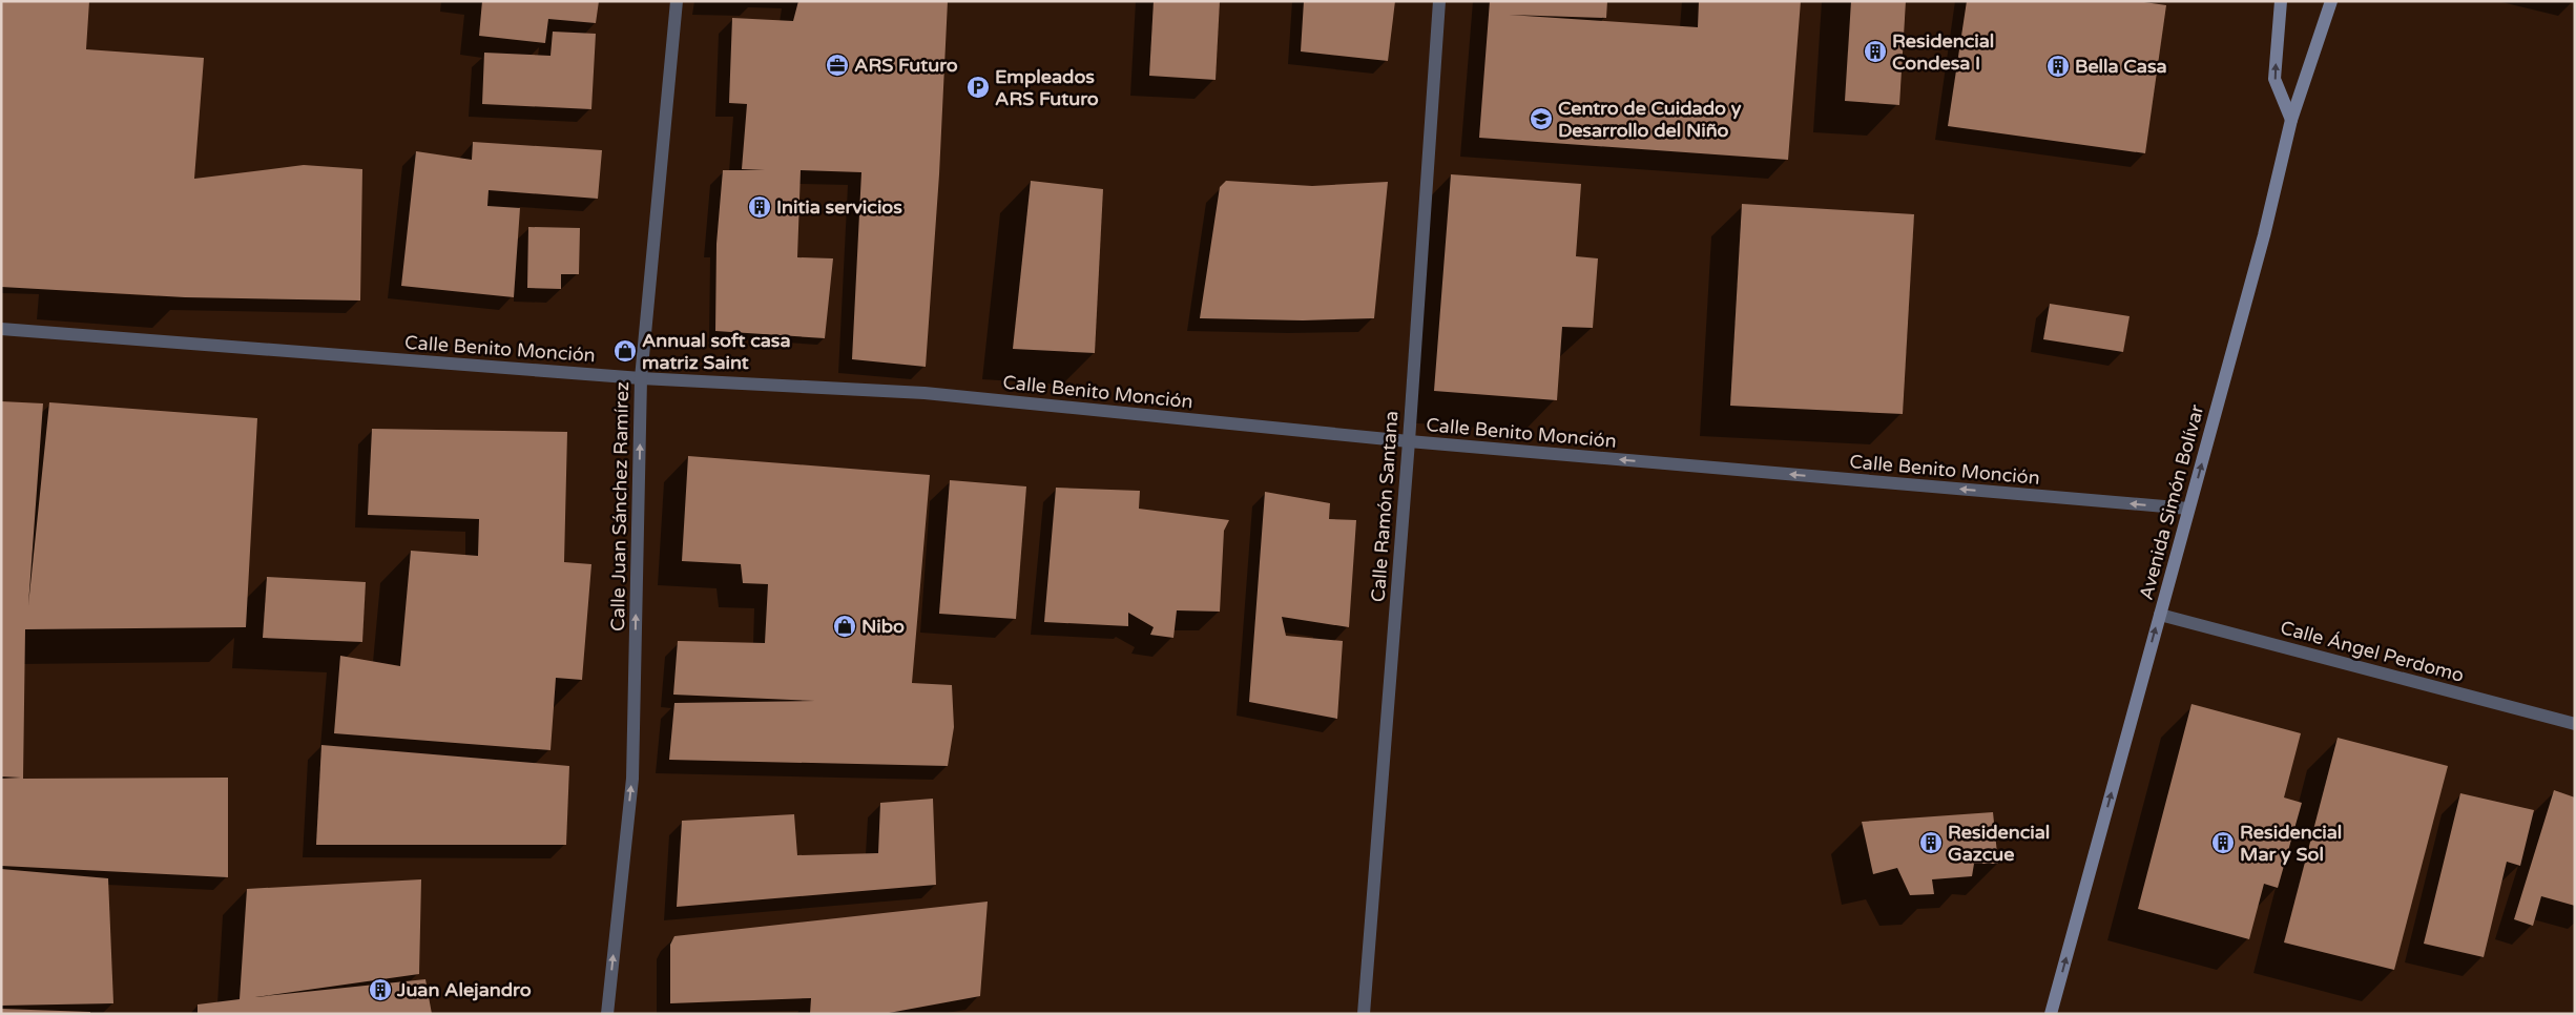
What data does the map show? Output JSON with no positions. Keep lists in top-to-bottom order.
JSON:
{
  "streets": {
    "main road": ["Avenida Simón Bolívar"],
    "street": [
      "Calle Benito Monción",
      "Calle Juan Sánchez Ramírez",
      "Calle Ramón Santana",
      "Calle Ángel Perdomo"
    ]
  },
  "crossings": [
    ["Calle Benito Monción", "Avenida Simón Bolívar"],
    ["Calle Benito Monción", "Calle Juan Sánchez Ramírez"],
    ["Calle Benito Monción", "Calle Ramón Santana"],
    ["Avenida Simón Bolívar", "Calle Ángel Perdomo"]
  ],
  "one_way": ["Calle Benito Monción", "Avenida Simón Bolívar", "Calle Juan Sánchez Ramírez"],
  "places": {
    "building": [
      "Residencial Condesa I",
      "Bella Casa",
      "Initia servicios",
      "Residencial Gazcue",
      "Residencial Mar y Sol",
      "Juan Alejandro"
    ],
    "office": ["ARS Futuro"],
    "parking": ["Empleados ARS Futuro"],
    "school or university": ["Centro de Cuidado y Desarrollo del Niño"],
    "shop": ["Annual soft casa matriz Saint", "Nibo"]
  }
}
